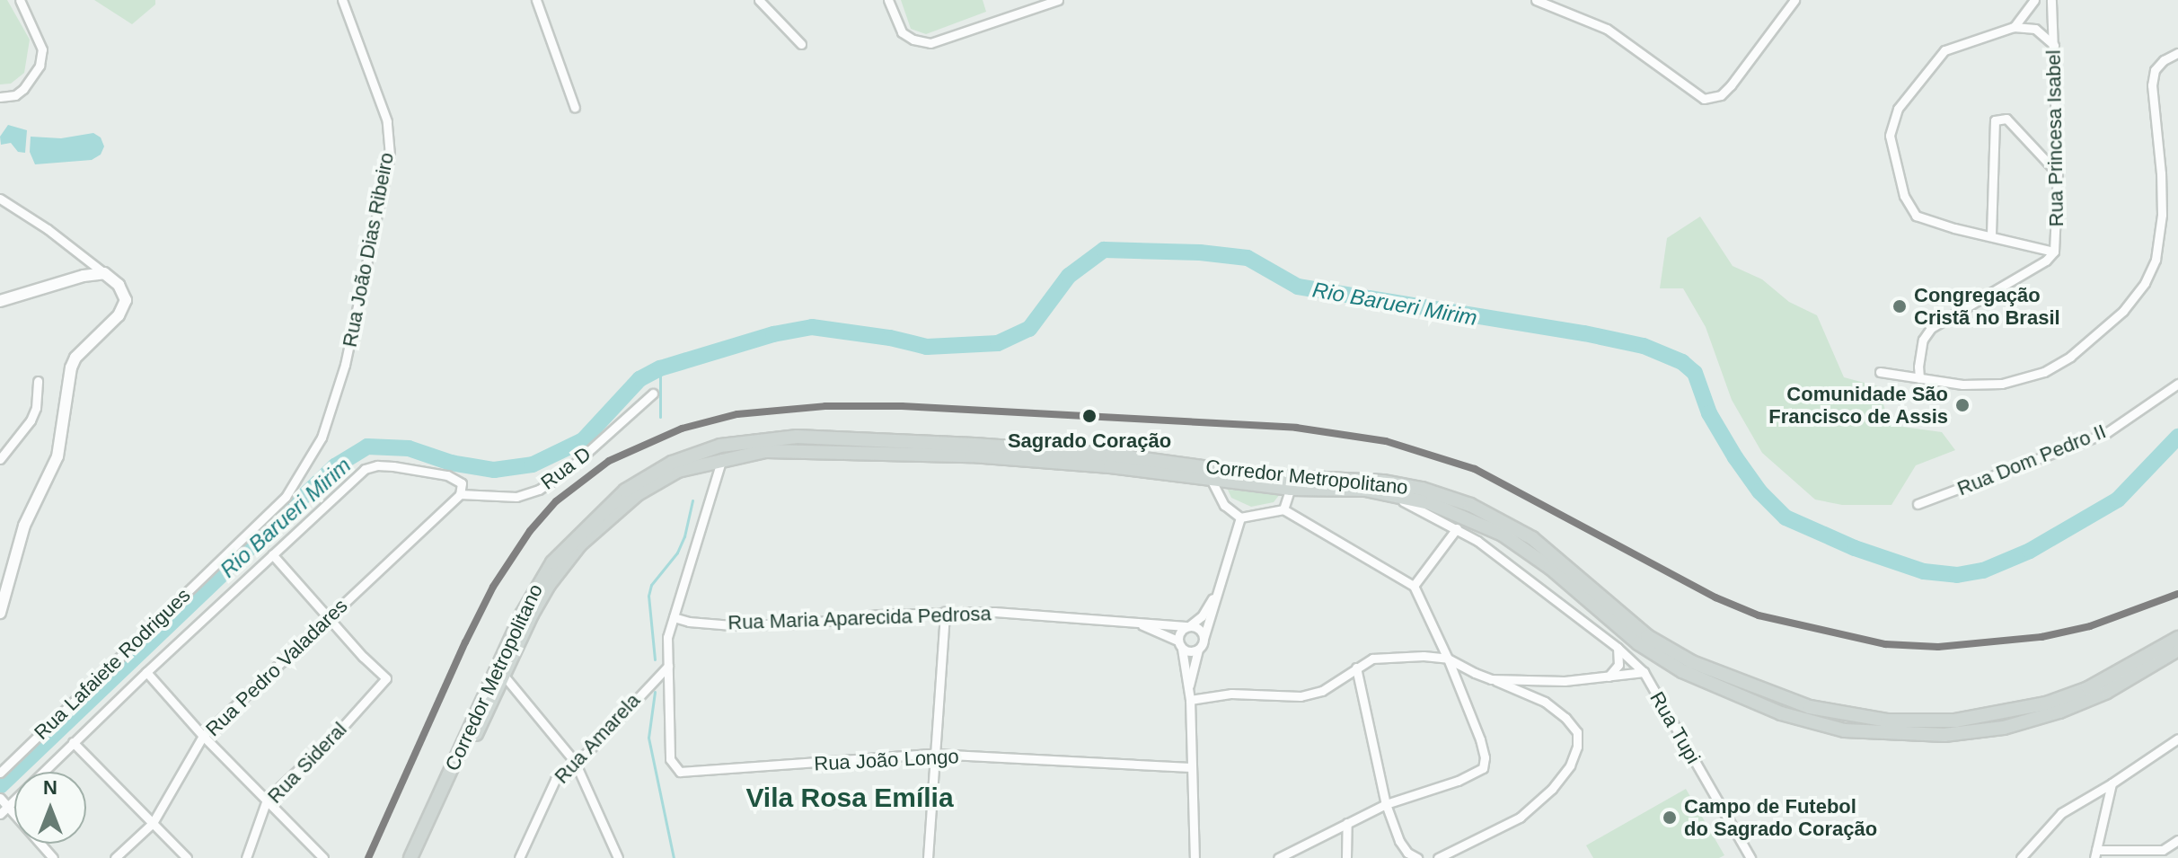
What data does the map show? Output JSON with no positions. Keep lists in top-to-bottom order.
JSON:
{
  "streets": {
    "main road": ["Corredor Metropolitano"],
    "street": [
      "Rua Princesa Isabel",
      "Rua João Dias Ribeiro",
      "Rua Dom Pedro II",
      "Rua D",
      "Rua Maria Aparecida Pedrosa",
      "Rua Lafaiete Rodrigues",
      "Rua Pedro Valadares",
      "Rua Tupi",
      "Rua Amarela",
      "Rua João Longo",
      "Rua Sideral"
    ]
  },
  "crossings": [
    ["Rua João Dias Ribeiro", "Rua Lafaiete Rodrigues"],
    ["Rua D", "Rua Lafaiete Rodrigues"],
    ["Rua D", "Rua Pedro Valadares"],
    ["Rua Lafaiete Rodrigues", "Rua Pedro Valadares"],
    ["Rua Pedro Valadares", "Rua Sideral"],
    ["Rua Amarela", "Rua João Longo"]
  ],
  "districts": ["Vila Rosa Emília"],
  "water": ["Rio Barueri Mirim"],
  "places": [
    "Congregação Cristã no Brasil",
    "Comunidade São Francisco de Assis",
    "Sagrado Coração",
    "Campo de Futebol do Sagrado Coração"
  ],
  "north": "top"
}
